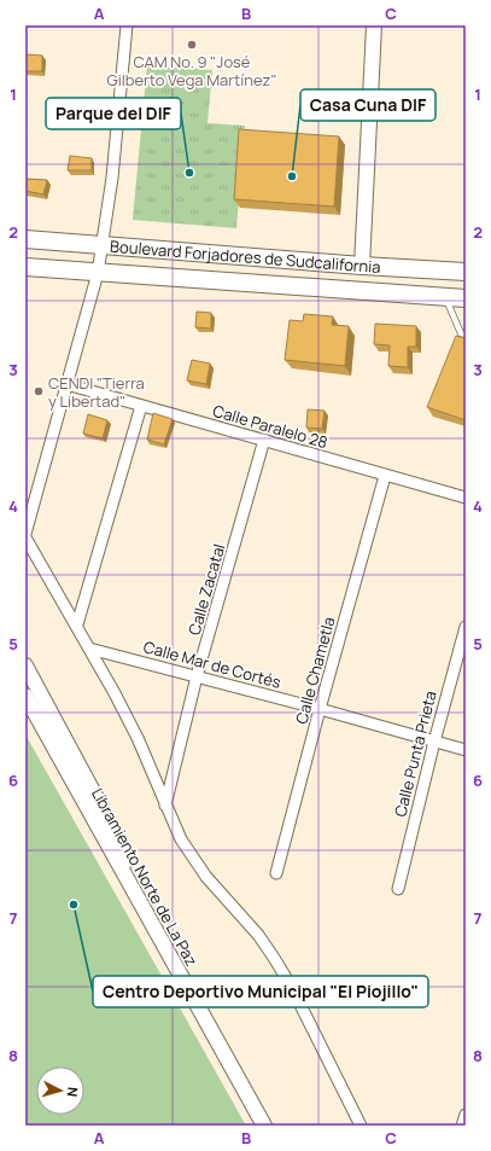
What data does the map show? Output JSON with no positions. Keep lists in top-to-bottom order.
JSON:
{
  "streets": {
    "main road": ["Boulevard Forjadores de Sudcalifornia", "Libramiento Norte de La Paz"],
    "street": [
      "Calle Paralelo 28",
      "Calle Zacatal",
      "Calle Mar de Cortés",
      "Calle Chametla",
      "Calle Punta Prieta"
    ]
  },
  "crossings": [
    ["Calle Paralelo 28", "Calle Zacatal"],
    ["Calle Paralelo 28", "Calle Chametla"],
    ["Calle Zacatal", "Calle Mar de Cortés"],
    ["Calle Mar de Cortés", "Calle Chametla"],
    ["Calle Mar de Cortés", "Calle Punta Prieta"]
  ],
  "places": [
    "CAM No. 9 \"José Gilberto Vega Martínez\"",
    "Parque del DIF",
    "Casa Cuna DIF",
    "CENDI \"Tierra y Libertad\"",
    "Centro Deportivo Municipal \"El Piojillo\""
  ],
  "north": "right",
  "grid": {
    "columns": ["A", "B", "C"],
    "rows": [
      "1",
      "2",
      "3",
      "4",
      "5",
      "6",
      "7",
      "8"
    ]
  }
}
